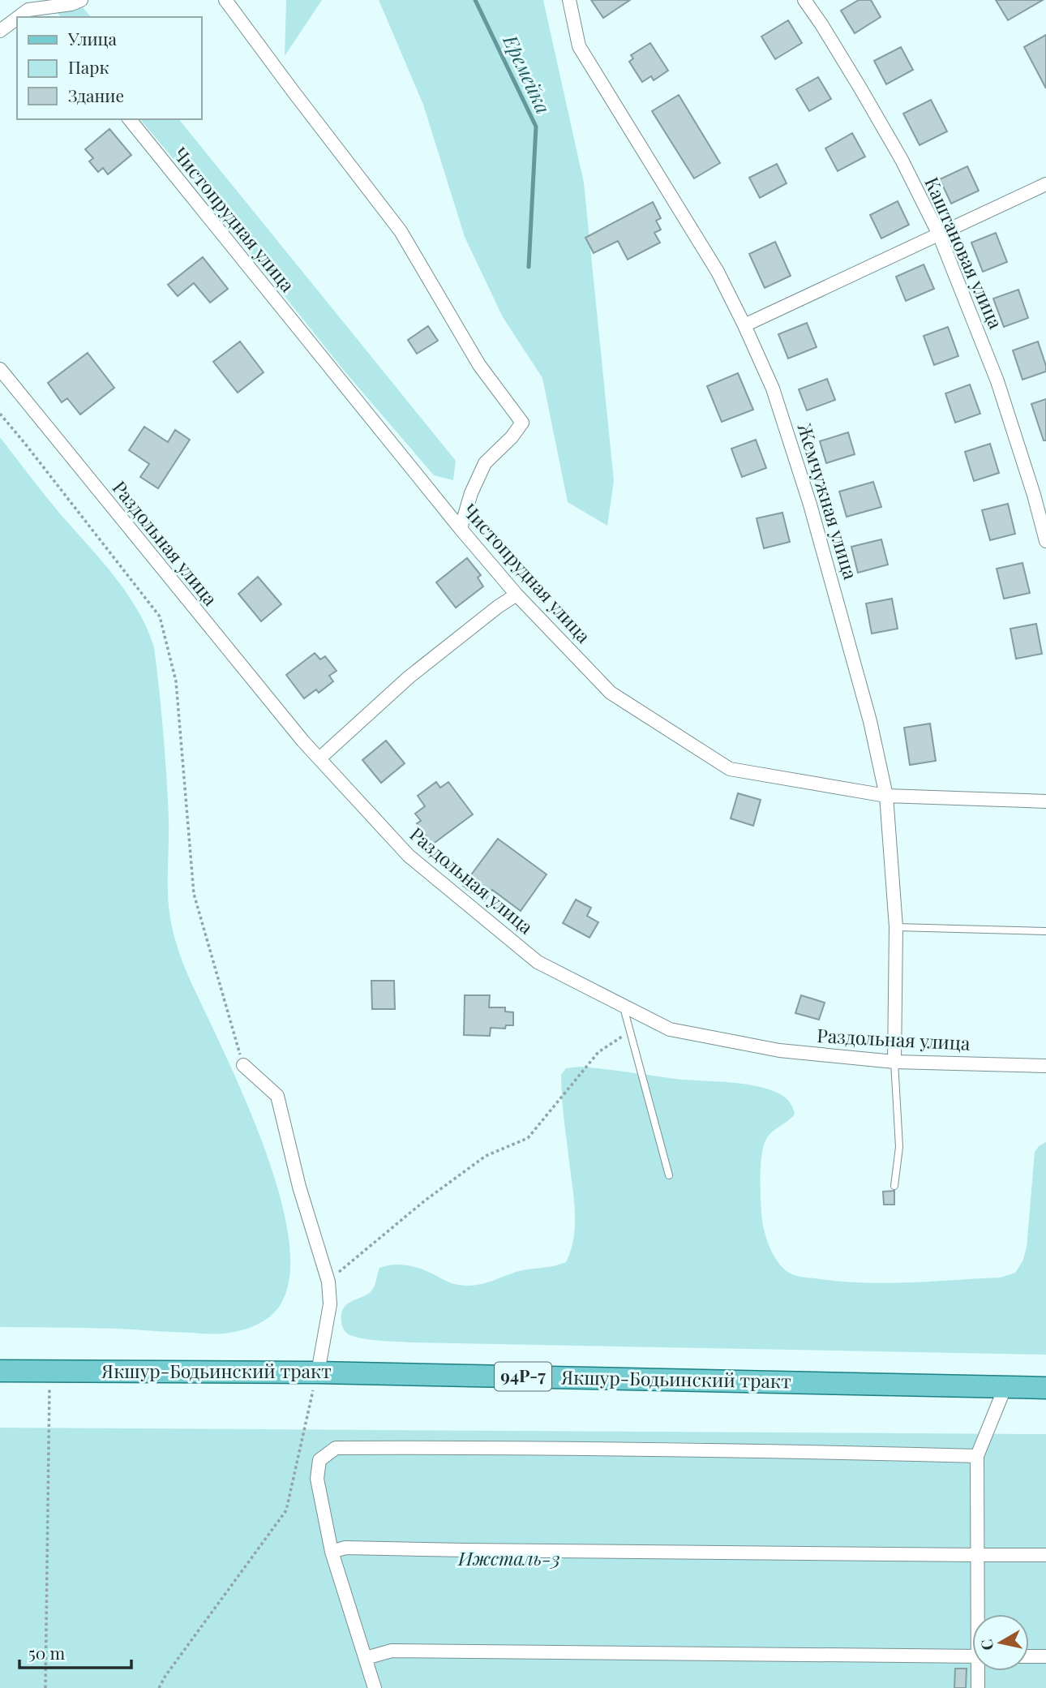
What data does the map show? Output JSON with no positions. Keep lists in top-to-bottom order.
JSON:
{
  "streets": {
    "main road": ["Якшур-Бодьинский тракт", "94Р-7"],
    "street": [
      "Чистопрудная улица",
      "Каштановая улица",
      "Жемчужная улица",
      "Раздольная улица"
    ]
  },
  "crossings": [
    ["Чистопрудная улица", "Жемчужная улица"],
    ["Жемчужная улица", "Раздольная улица"]
  ],
  "water": ["Еремейка"],
  "parks": ["Ижсталь-3"],
  "legend": ["Улица", "Парк", "Здание"],
  "scale_bar": "50 m",
  "north": "left"
}
